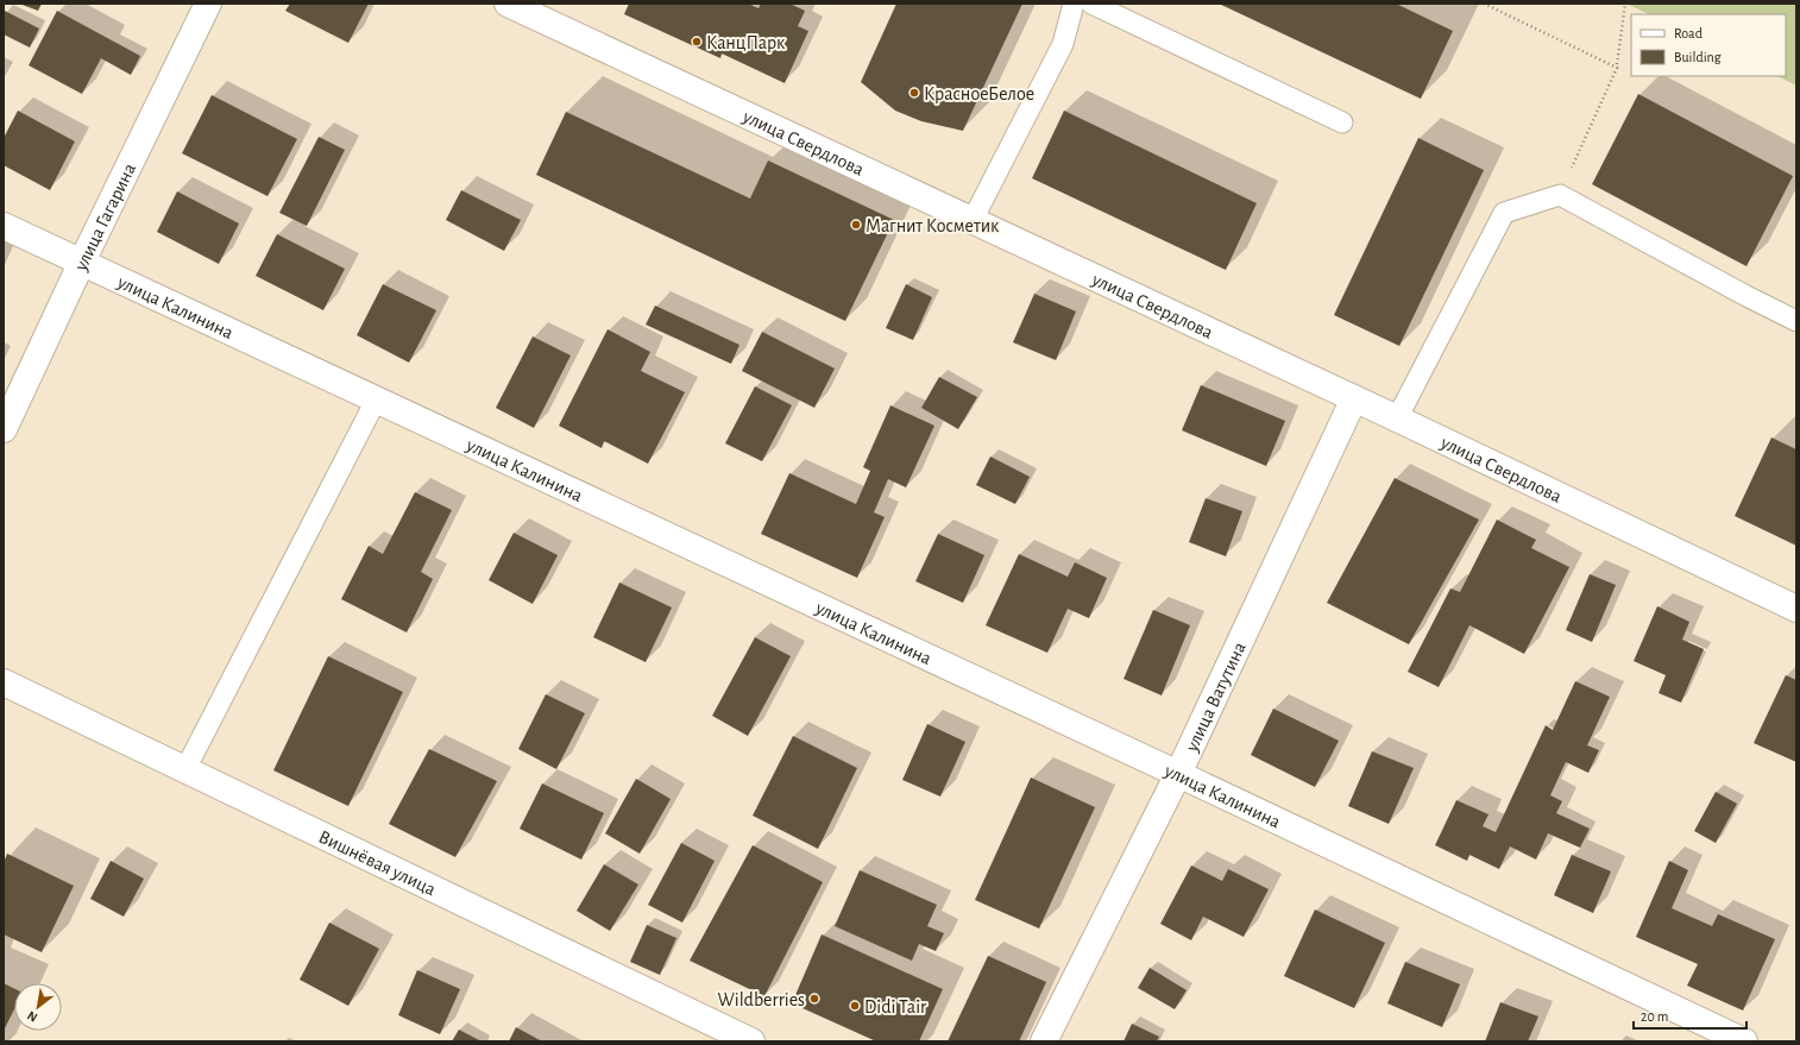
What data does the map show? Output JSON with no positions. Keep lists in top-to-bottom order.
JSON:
{
  "streets": {
    "street": [
      "улица Свердлова",
      "улица Гагарина",
      "улица Калинина",
      "улица Ватутина",
      "Вишнёвая улица"
    ]
  },
  "crossings": [
    ["улица Свердлова", "улица Ватутина"],
    ["улица Гагарина", "улица Калинина"],
    ["улица Калинина", "улица Ватутина"]
  ],
  "places": [
    "КанцПарк",
    "КрасноеБелое",
    "Магнит Косметик",
    "Wildberries",
    "Didi Tair"
  ],
  "legend": ["Road", "Building"],
  "scale_bar": "20 m",
  "north": "bottom left"
}
